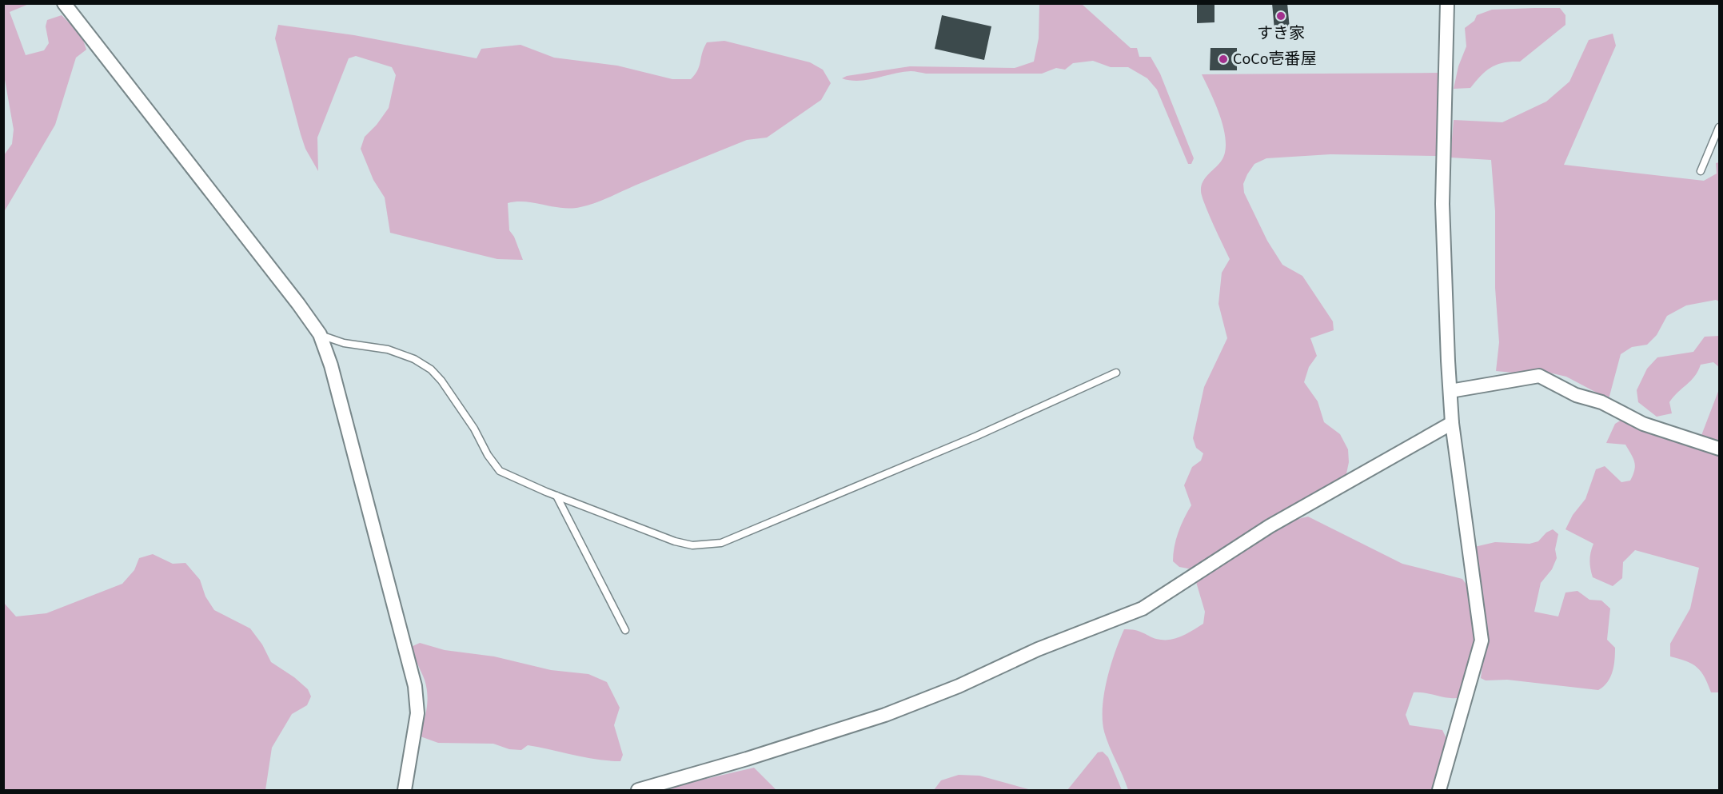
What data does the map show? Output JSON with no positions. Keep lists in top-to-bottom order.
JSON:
{
  "places": ["すき家", "CoCo壱番屋"]
}
